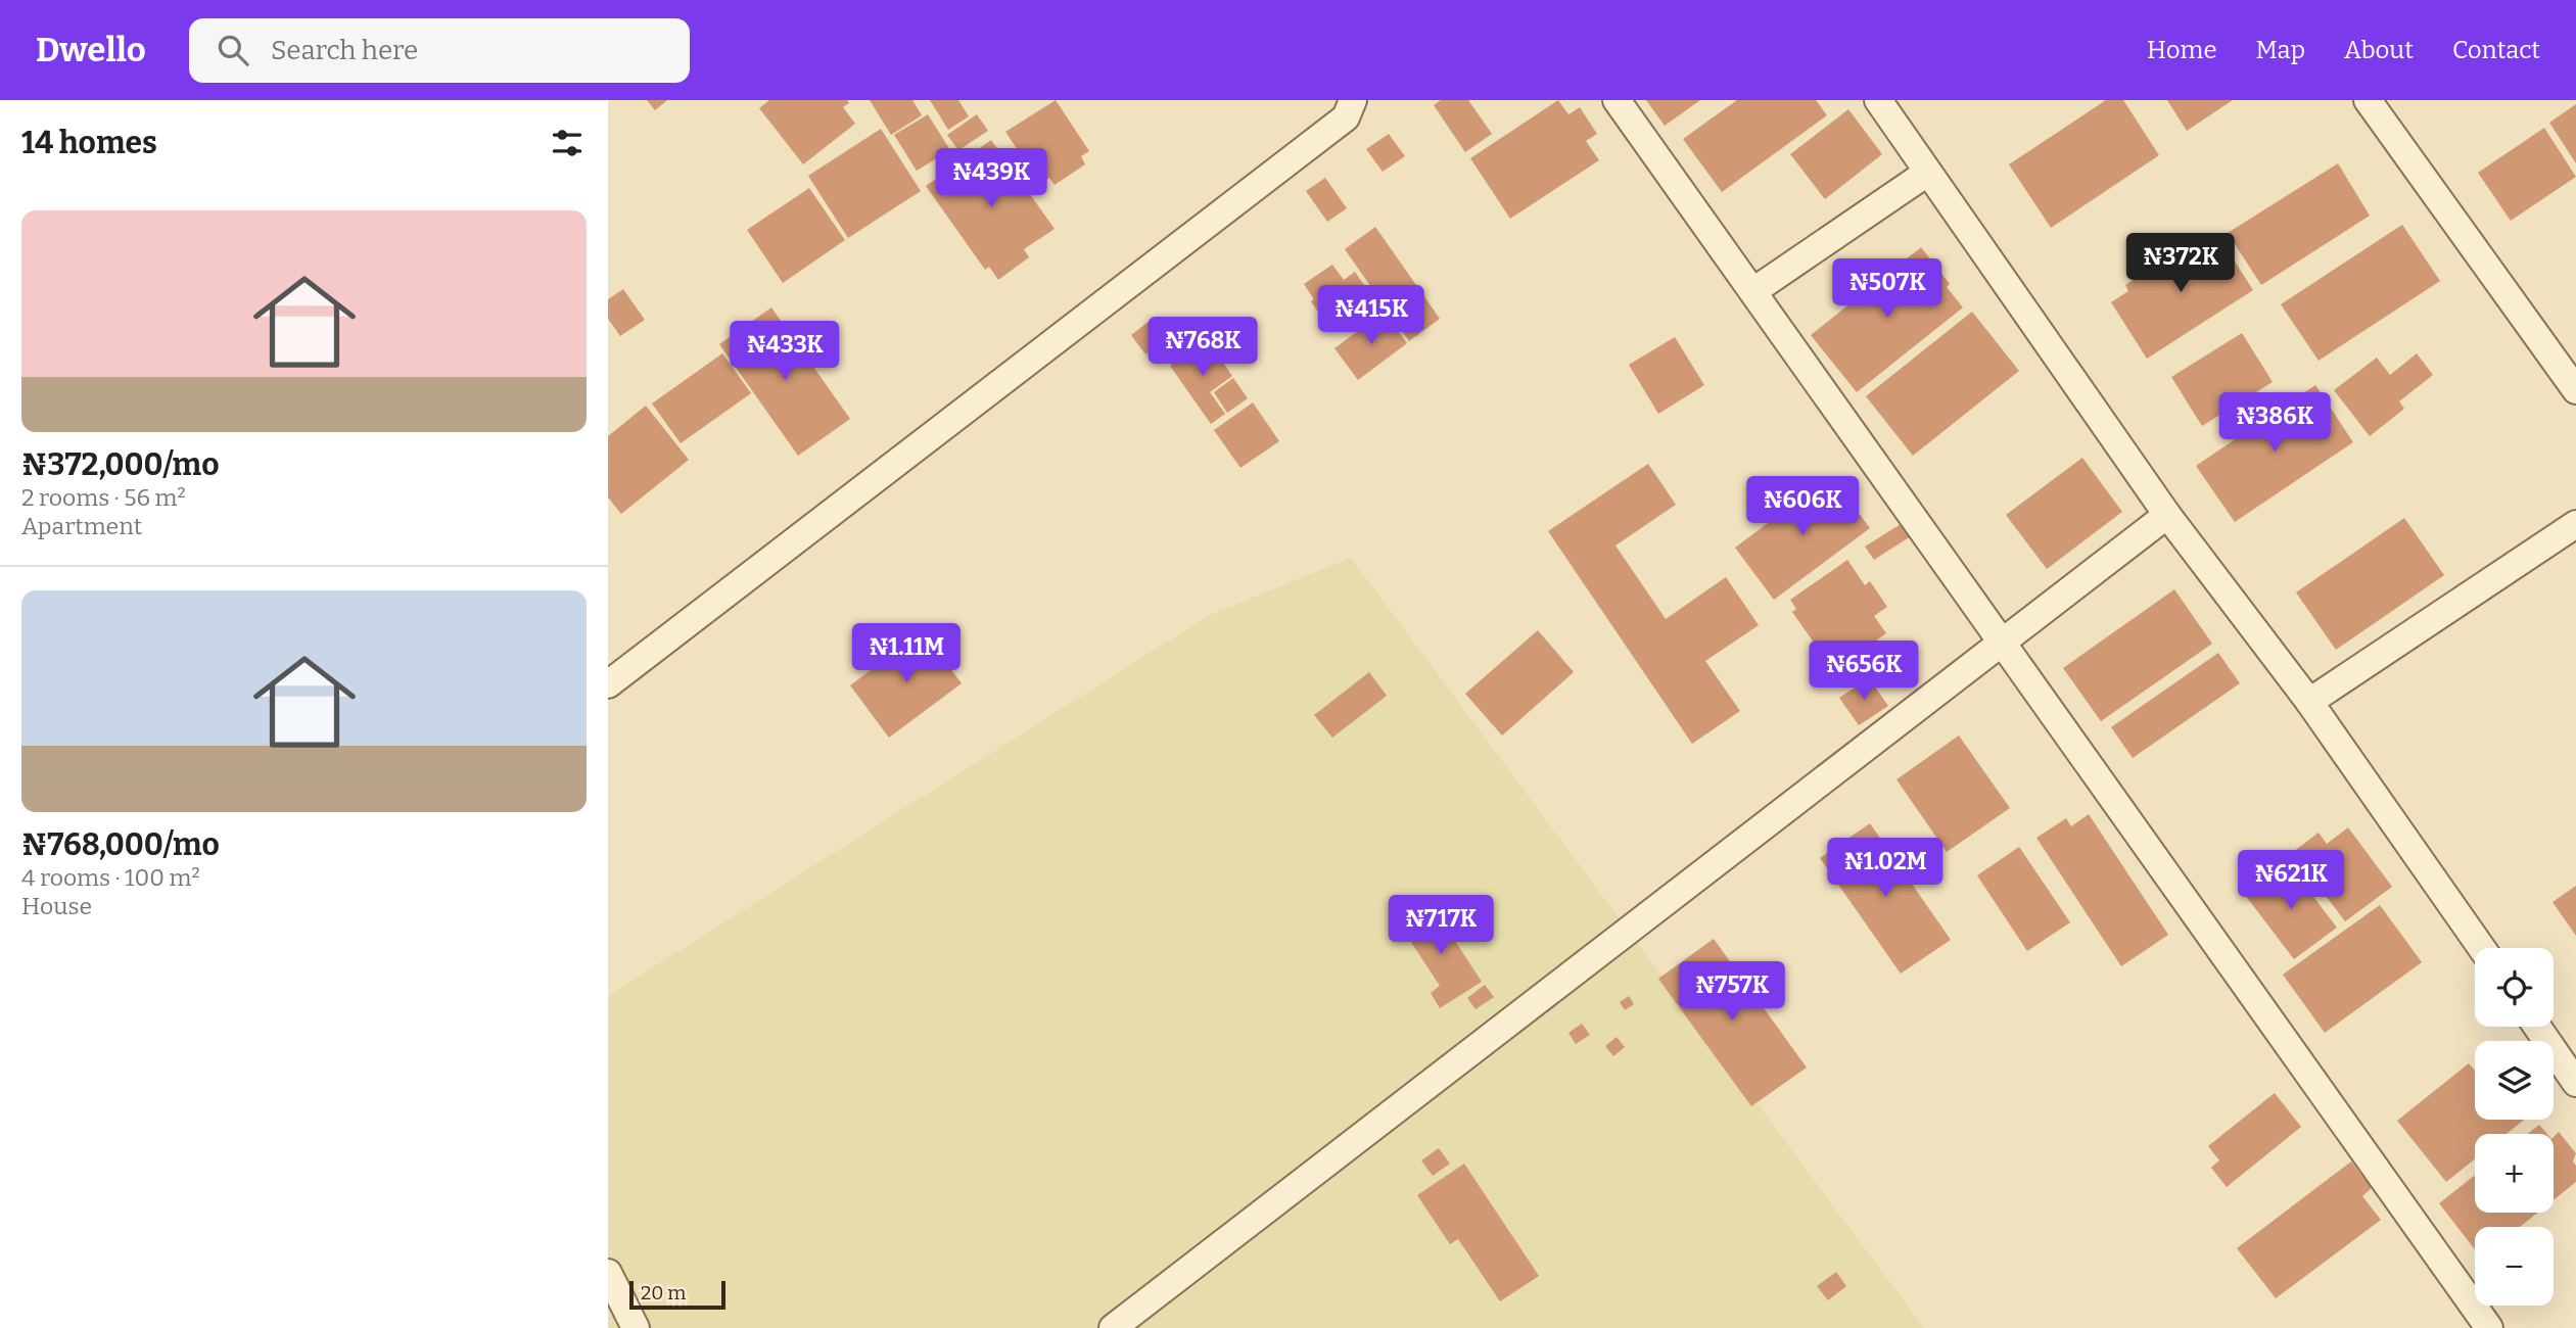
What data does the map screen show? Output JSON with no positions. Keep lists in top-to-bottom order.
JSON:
{
  "scale_bar": "20 m",
  "page": {
    "header": "Dwello",
    "search": "Search here",
    "nav": [
      "Home",
      "Map",
      "About",
      "Contact"
    ],
    "heading": "14 homes",
    "price": [
      "₦439K",
      "₦372K",
      "₦507K",
      "₦415K",
      "₦768K",
      "₦433K",
      "₦386K",
      "₦606K",
      "₦1.11M",
      "₦656K",
      "₦1.02M",
      "₦621K",
      "₦717K",
      "₦757K"
    ],
    "list": [
      {
        "name": "₦372,000/mo",
        "note": "2 rooms · 56 m² · Apartment"
      },
      {
        "name": "₦768,000/mo",
        "note": "4 rooms · 100 m² · House"
      }
    ],
    "map_buttons": ["+", "−"],
    "scale": "20 m"
  }
}
